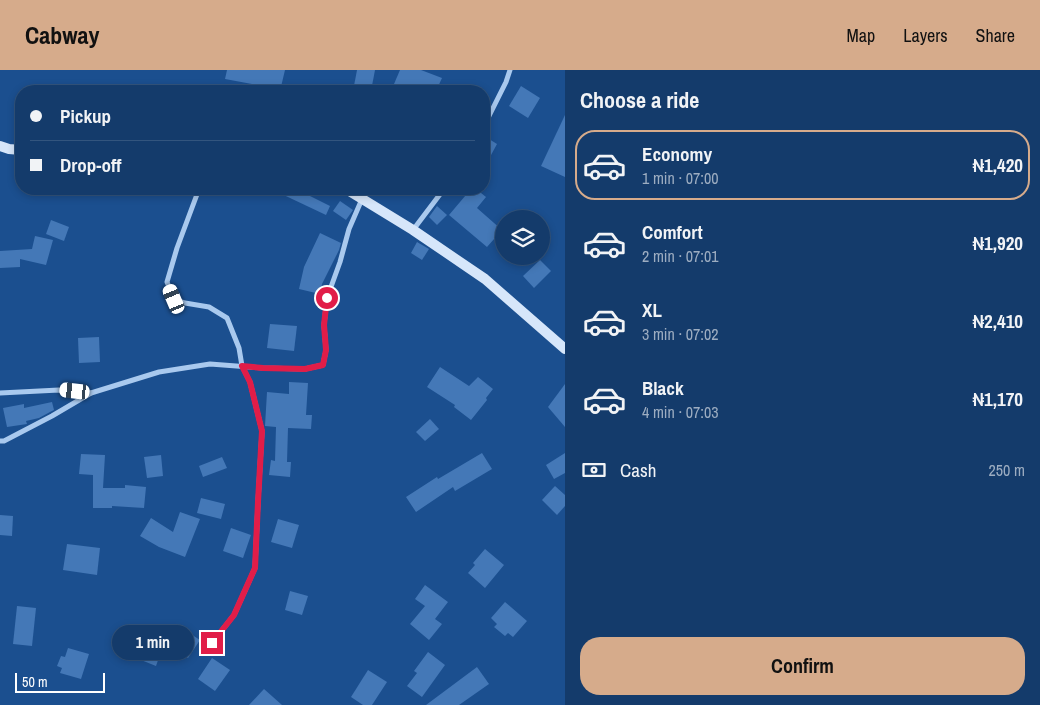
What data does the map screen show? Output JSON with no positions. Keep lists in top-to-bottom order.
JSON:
{
  "scale_bar": "50 m",
  "page": {
    "header": "Cabway",
    "nav": ["Map", "Layers", "Share"],
    "heading": "Choose a ride",
    "banner": ["Pickup", "Drop-off"],
    "list": [
      {
        "name": "Economy",
        "note": "1 min · 07:00",
        "value": "₦1,420"
      },
      {
        "name": "Comfort",
        "note": "2 min · 07:01",
        "value": "₦1,920"
      },
      {
        "name": "XL",
        "note": "3 min · 07:02",
        "value": "₦2,410"
      },
      {
        "name": "Black",
        "note": "4 min · 07:03",
        "value": "₦1,170"
      }
    ],
    "pay": ["Cash", "250 m"],
    "bubble": "1 min",
    "buttons": "Confirm",
    "scale": "50 m"
  }
}
